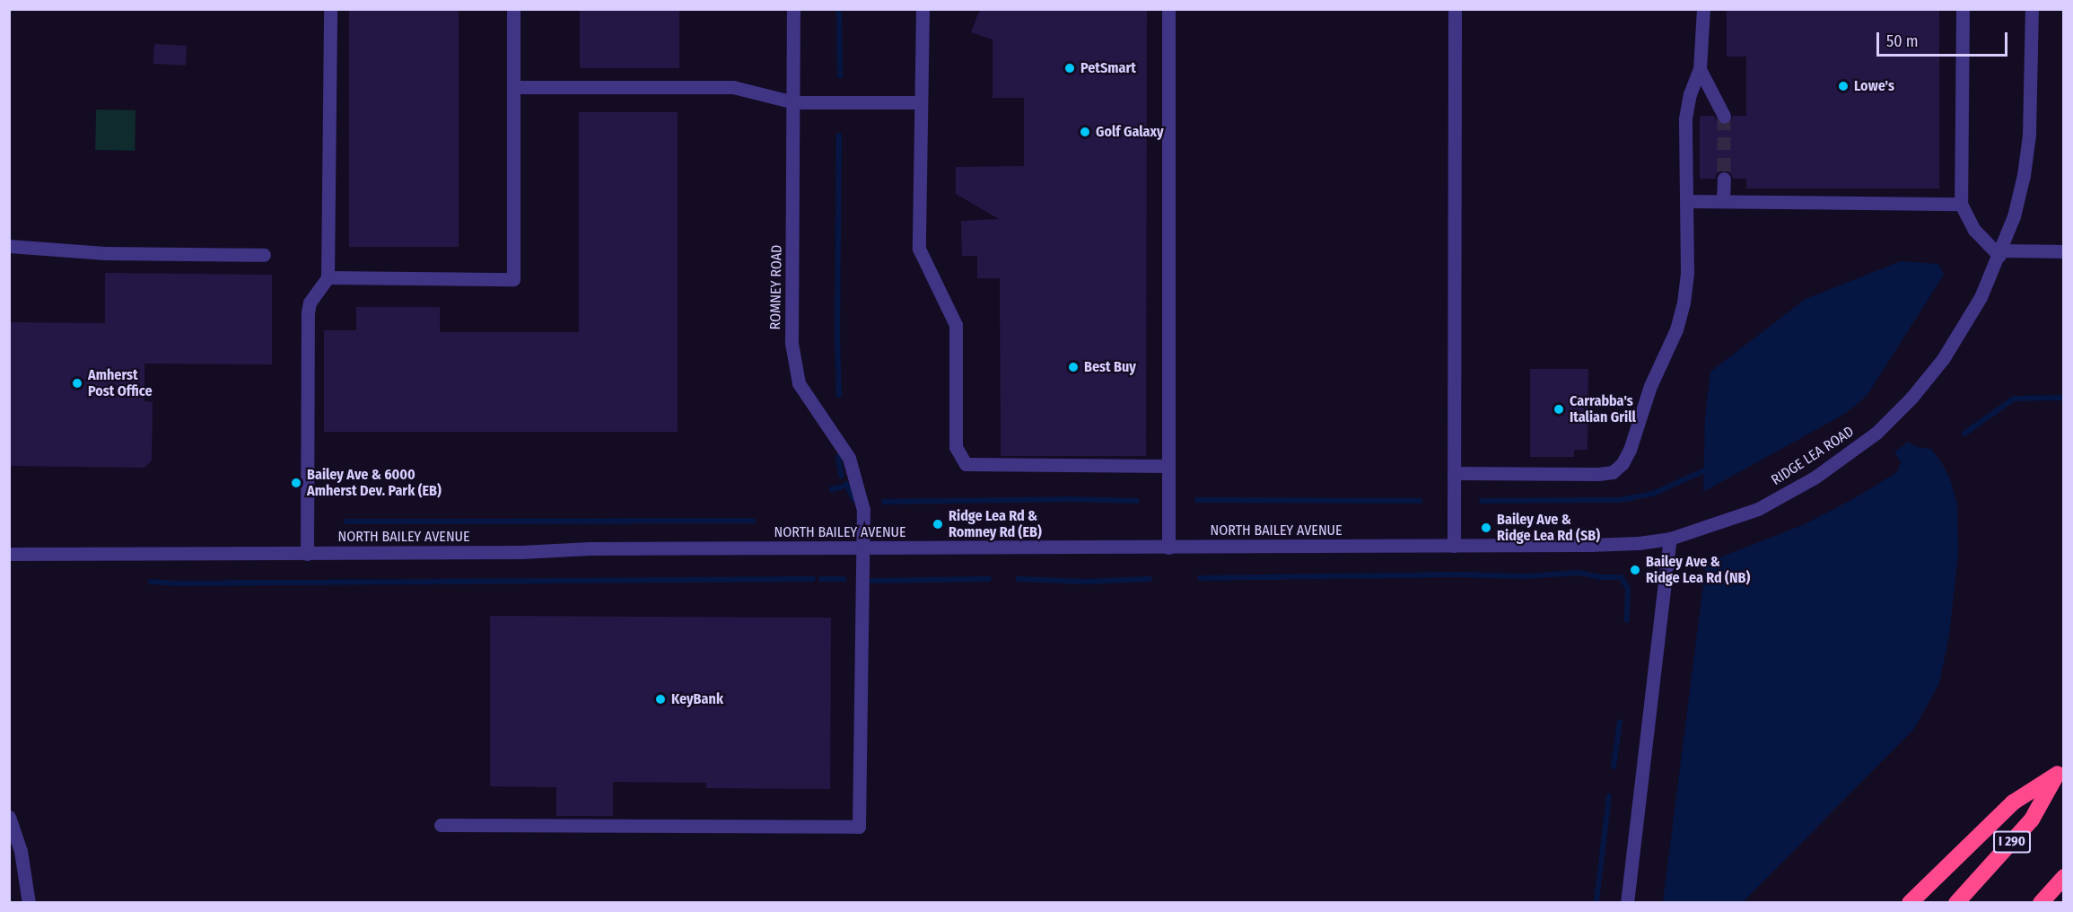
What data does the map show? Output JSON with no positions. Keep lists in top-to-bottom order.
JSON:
{
  "streets": {
    "highway": ["I 290"],
    "street": ["ROMNEY ROAD", "RIDGE LEA ROAD", "NORTH BAILEY AVENUE"]
  },
  "crossings": [
    ["ROMNEY ROAD", "NORTH BAILEY AVENUE"],
    ["RIDGE LEA ROAD", "NORTH BAILEY AVENUE"]
  ],
  "places": [
    "PetSmart",
    "Lowe's",
    "Golf Galaxy",
    "Best Buy",
    "Amherst Post Office",
    "Carrabba's Italian Grill",
    "Bailey Ave & 6000 Amherst Dev. Park (EB)",
    "Ridge Lea Rd & Romney Rd (EB)",
    "Bailey Ave & Ridge Lea Rd (SB)",
    "Bailey Ave & Ridge Lea Rd (NB)",
    "KeyBank"
  ],
  "scale_bar": "50 m"
}
